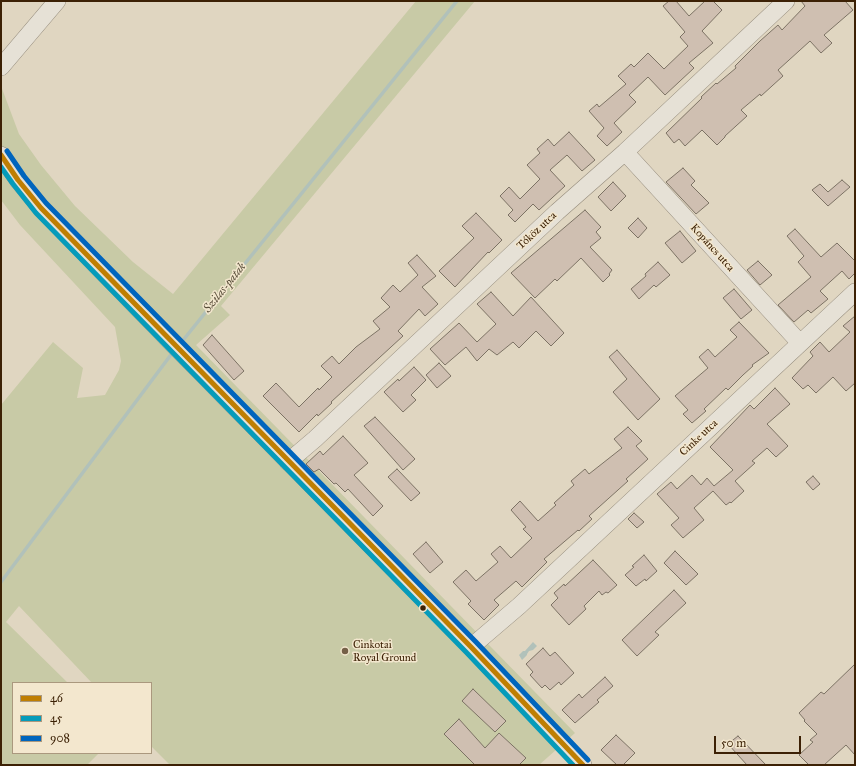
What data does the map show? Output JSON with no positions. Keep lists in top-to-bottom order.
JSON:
{
  "streets": {
    "street": ["Tóköz utca", "Kopáncs utca", "Cinke utca"]
  },
  "crossings": [
    ["Tóköz utca", "Kopáncs utca"],
    ["Kopáncs utca", "Cinke utca"]
  ],
  "water": ["Szilas-patak"],
  "places": ["Cinkotai Royal Ground"],
  "lines": ["transit line 908", "transit line 46", "transit line 45"],
  "legend": ["46", "45", "908"],
  "scale_bar": "50 m"
}
